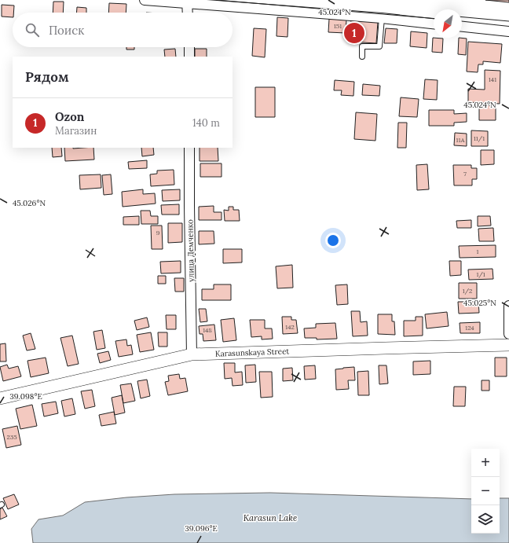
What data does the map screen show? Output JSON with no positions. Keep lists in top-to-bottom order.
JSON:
{
  "streets": {
    "street": ["улица Демченко", "Karasunskaya Street"]
  },
  "crossings": [
    ["улица Демченко", "Karasunskaya Street"]
  ],
  "water": ["Karasun Lake"],
  "house_numbers": [
    "151",
    "141",
    "11/1",
    "11А",
    "7",
    "9",
    "1",
    "1/1",
    "1/2",
    "142",
    "124",
    "148",
    "235"
  ],
  "north": "bottom left",
  "page": {
    "search": "Поиск",
    "pins": "1",
    "heading": "Рядом",
    "list": [
      {
        "mark": "1",
        "name": "Ozon",
        "note": "Магазин",
        "value": "140 m"
      }
    ],
    "map_buttons": ["+", "−"]
  },
  "coordinates": [
    "45.024°N",
    "45.026°N",
    "45.025°N",
    "39.098°E",
    "39.096°E"
  ]
}
